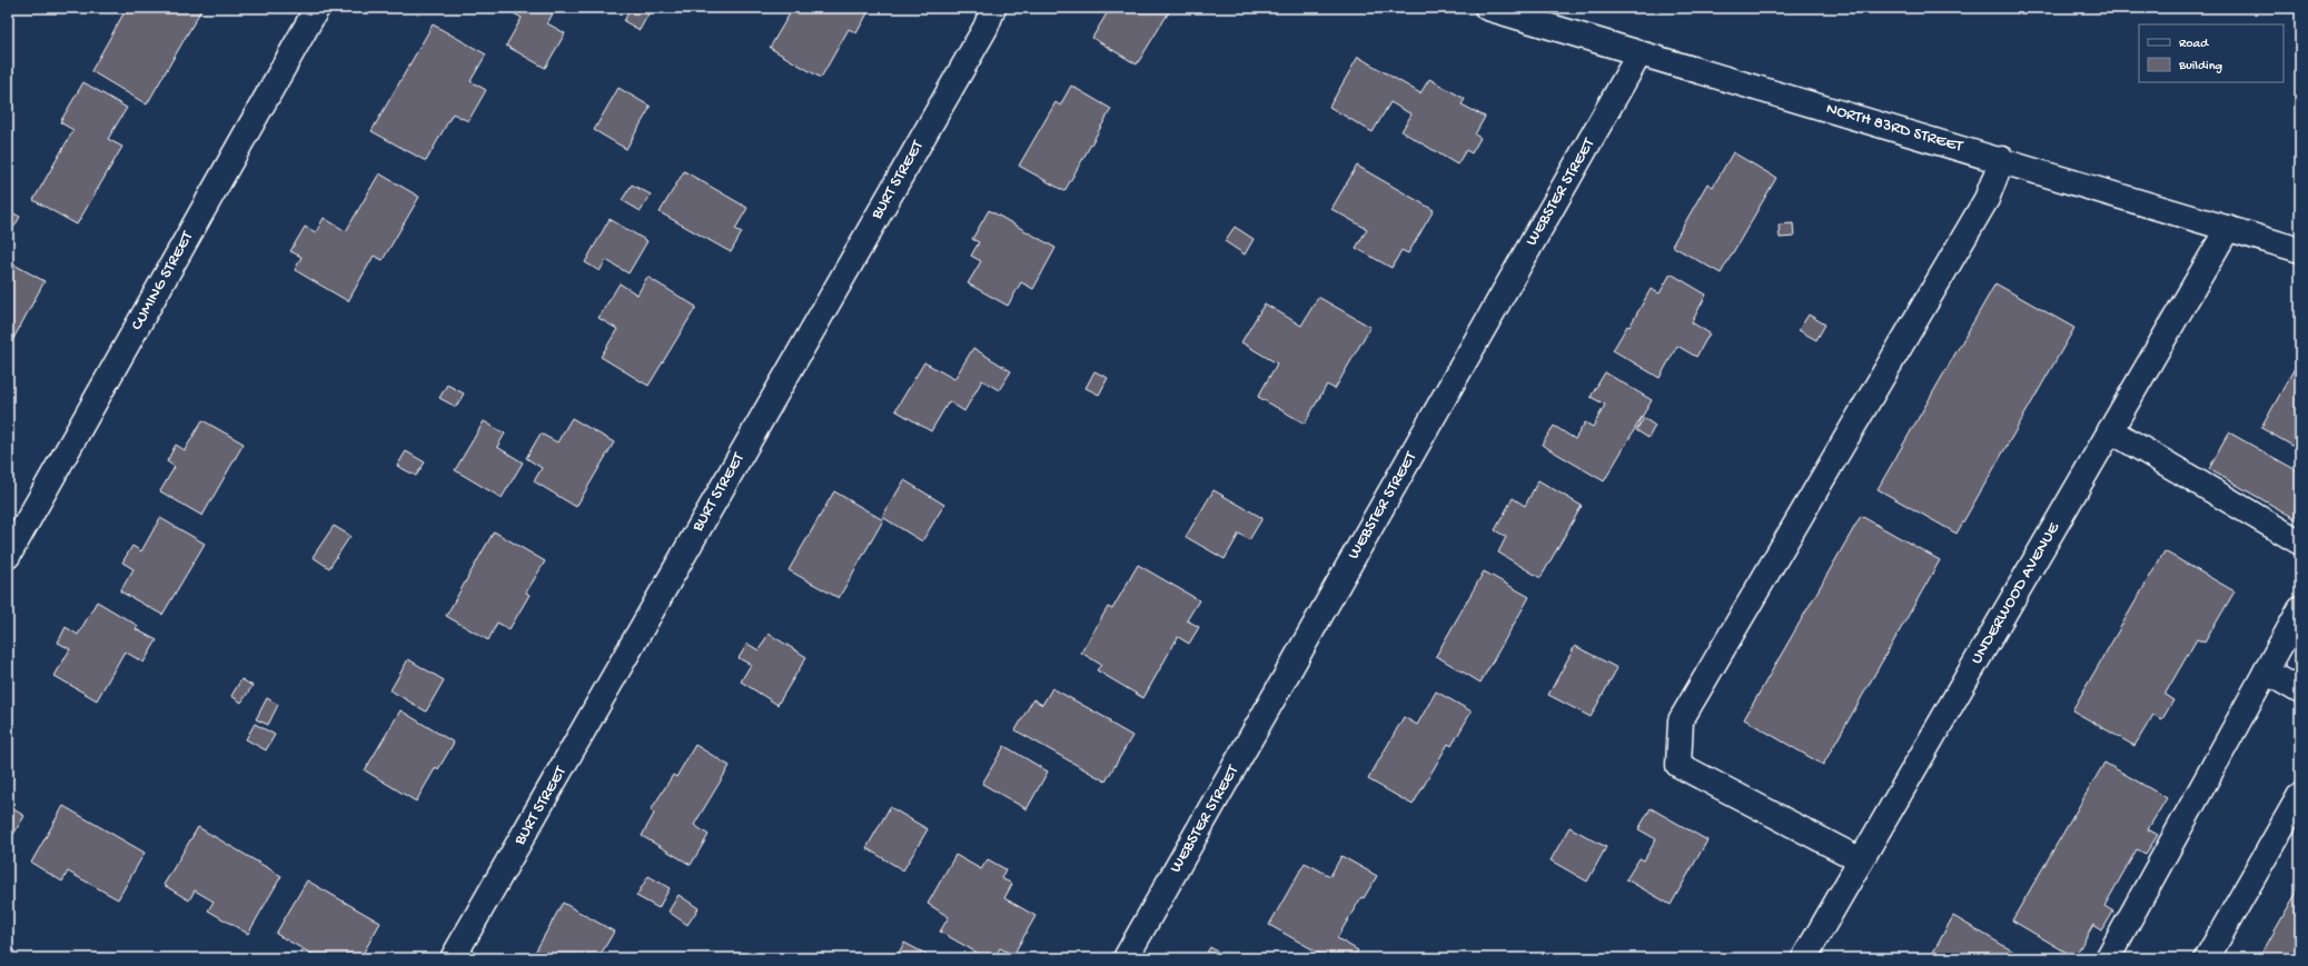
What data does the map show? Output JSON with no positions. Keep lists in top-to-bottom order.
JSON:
{
  "streets": {
    "street": [
      "NORTH 83RD STREET",
      "BURT STREET",
      "WEBSTER STREET",
      "CUMING STREET",
      "UNDERWOOD AVENUE"
    ]
  },
  "crossings": [
    ["NORTH 83RD STREET", "WEBSTER STREET"],
    ["NORTH 83RD STREET", "UNDERWOOD AVENUE"]
  ],
  "legend": ["Road", "Building"]
}
